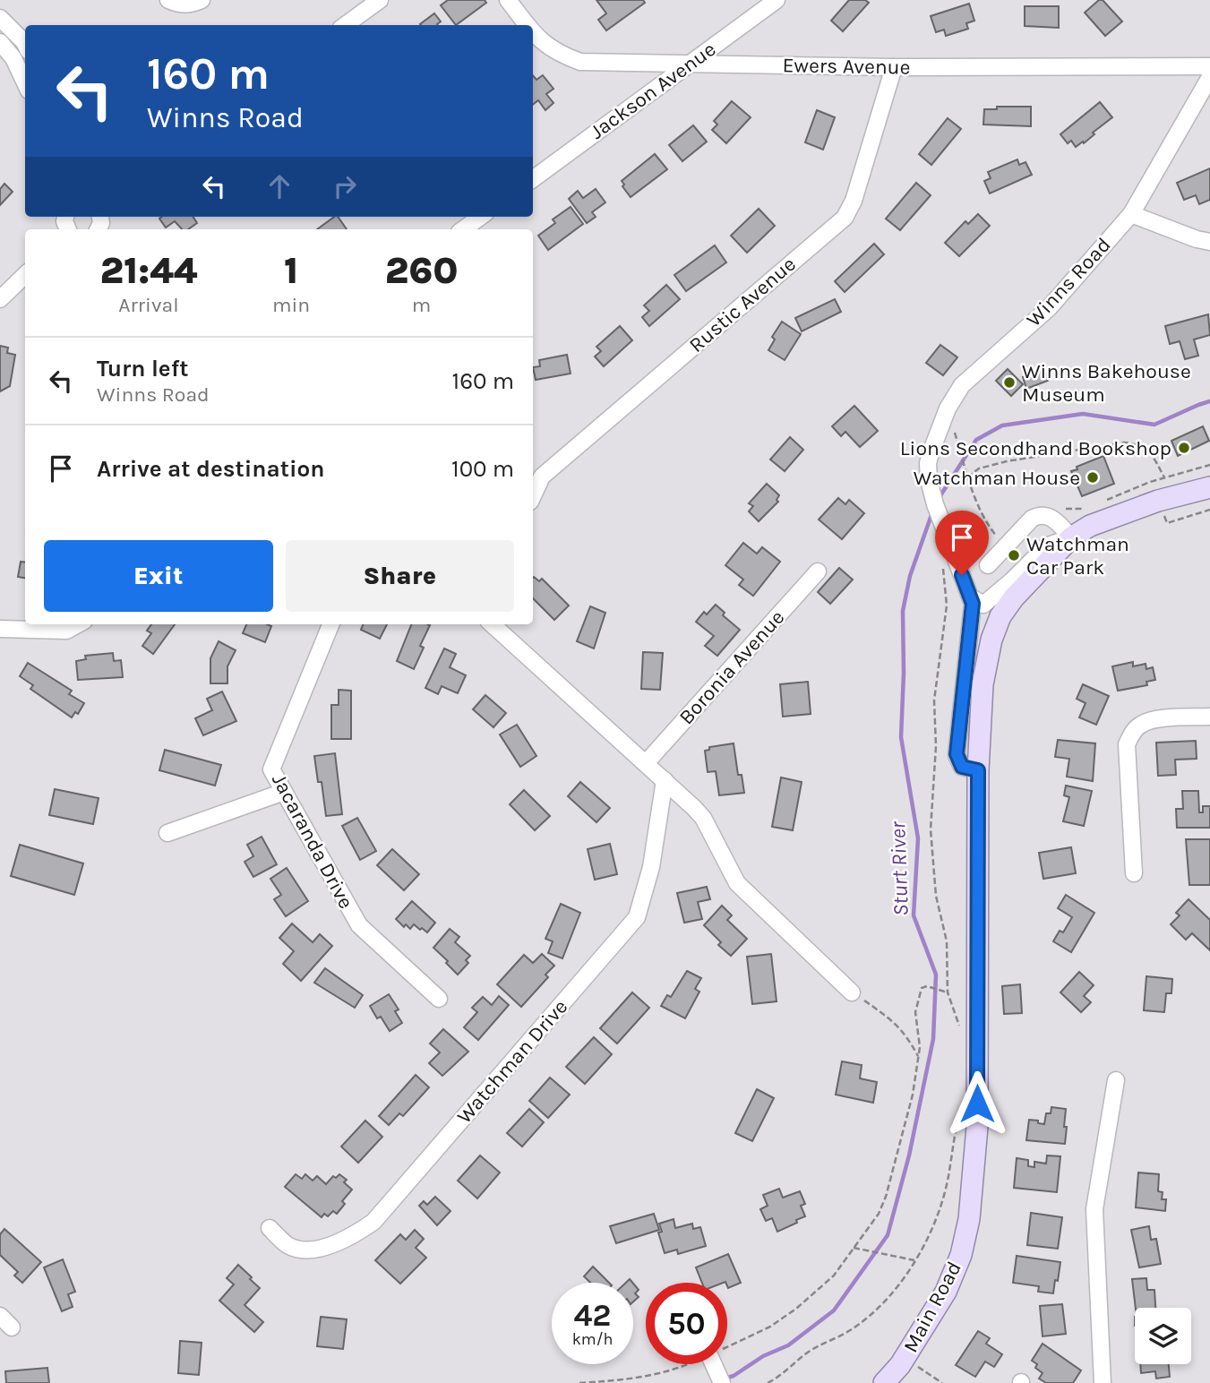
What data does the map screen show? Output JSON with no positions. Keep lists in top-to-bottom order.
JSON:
{
  "streets": {
    "main road": ["Main Road"],
    "street": [
      "Ewers Avenue",
      "Jackson Avenue",
      "Winns Road",
      "Rustic Avenue",
      "Boronia Avenue",
      "Jacaranda Drive",
      "Watchman Drive"
    ]
  },
  "crossings": [
    ["Ewers Avenue", "Jackson Avenue"],
    ["Ewers Avenue", "Rustic Avenue"]
  ],
  "water": ["Sturt River"],
  "places": [
    "Winns Bakehouse Museum",
    "Lions Secondhand Bookshop",
    "Watchman House",
    "Watchman Car Park"
  ],
  "page": {
    "turn": ["160 m", "Winns Road"],
    "eta": [
      "21:44",
      "Arrival",
      "1",
      "min",
      "260",
      "m"
    ],
    "list": [
      {
        "name": "Turn left",
        "note": "Winns Road",
        "value": "160 m"
      },
      {
        "name": "Arrive at destination",
        "value": "100 m"
      }
    ],
    "buttons": ["Exit", "Share"],
    "speed": "42 km/h",
    "limit": "50"
  }
}
